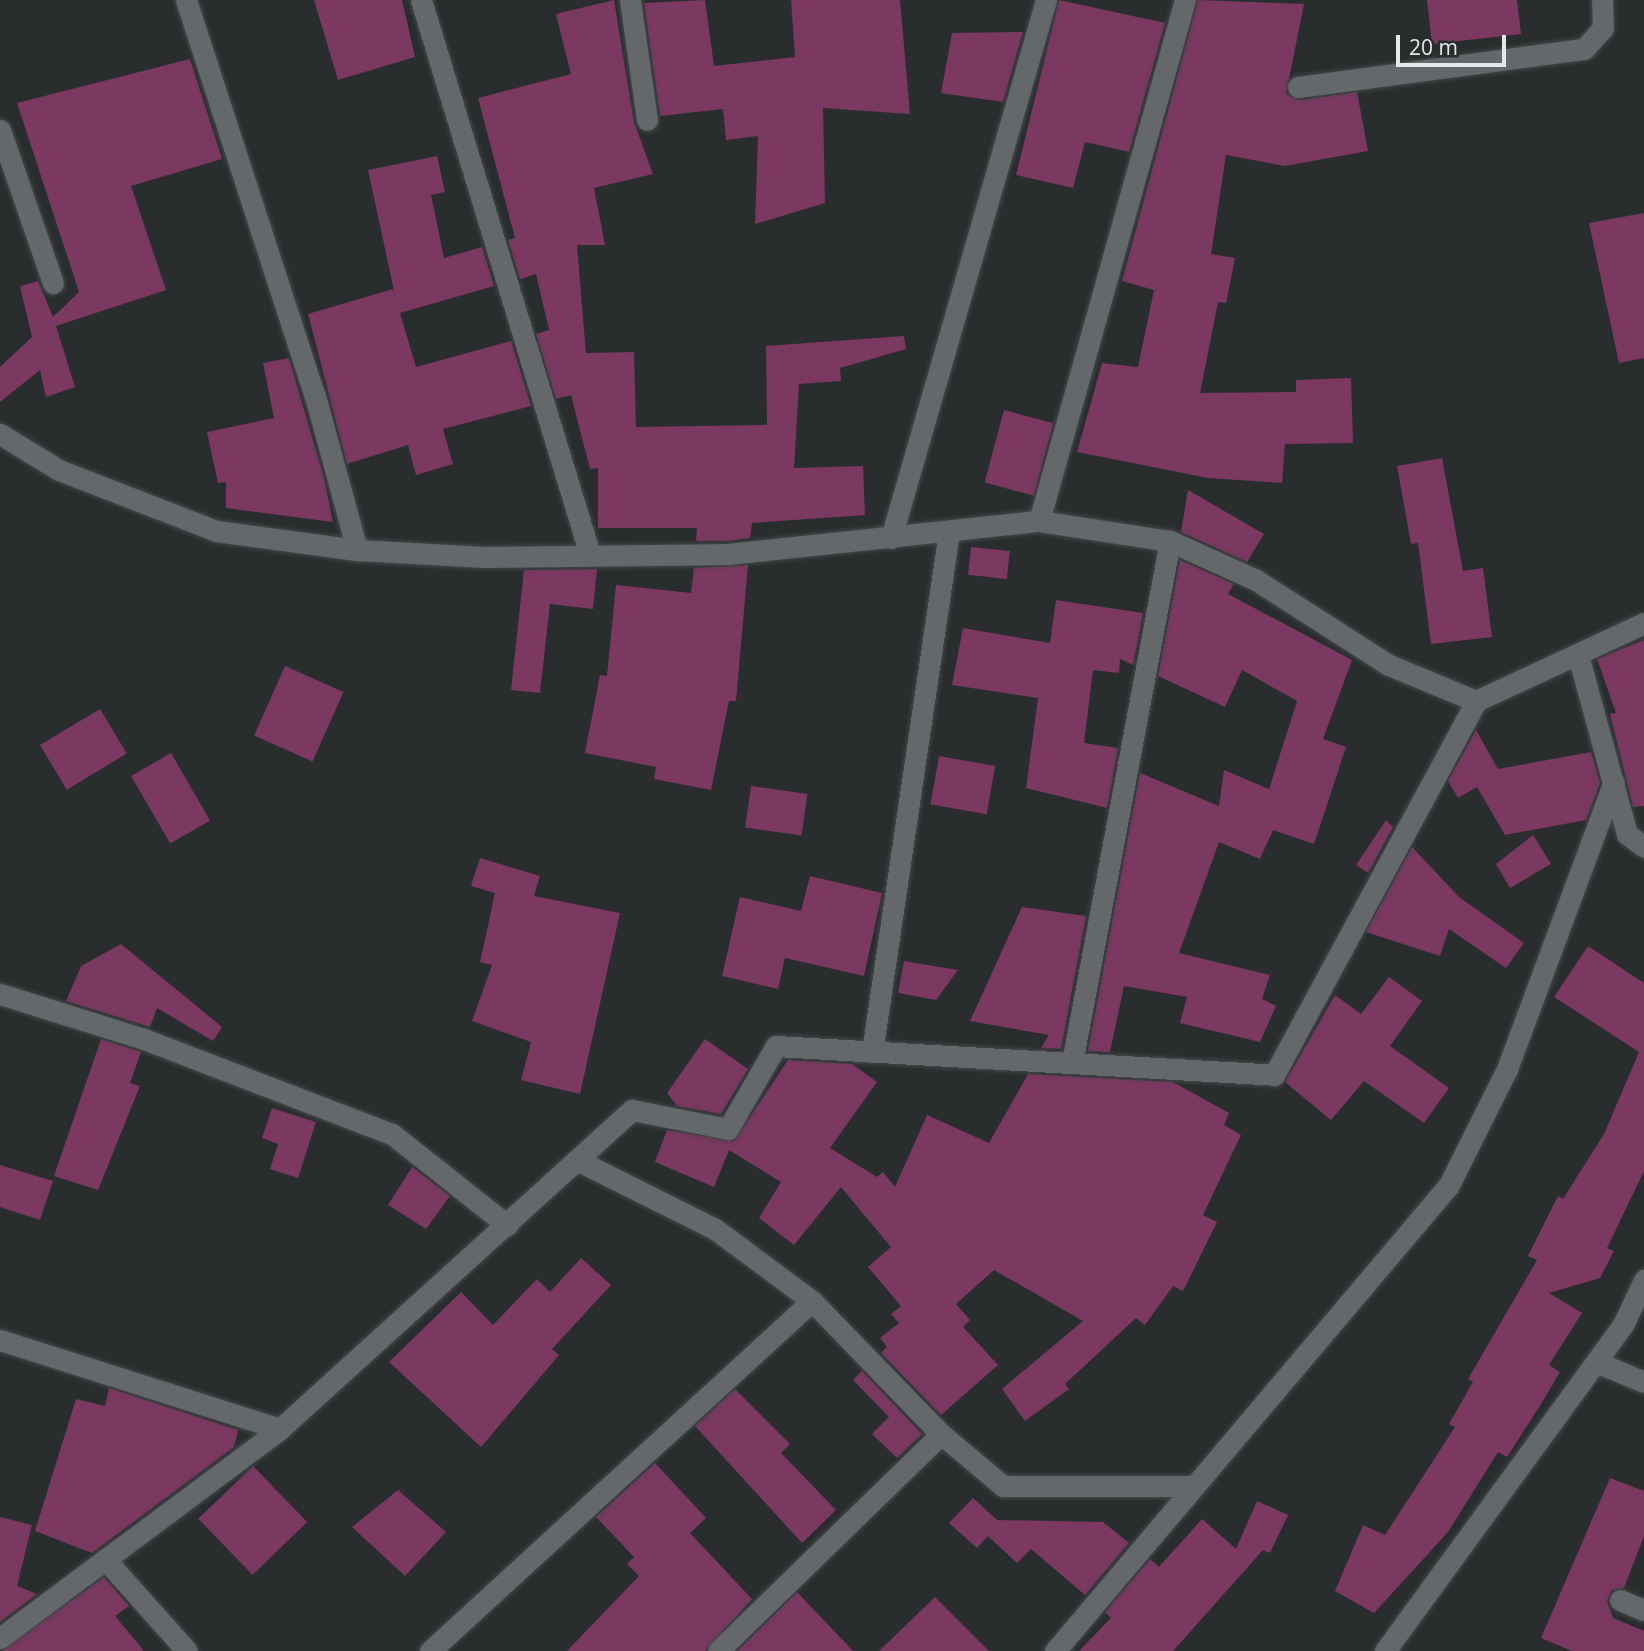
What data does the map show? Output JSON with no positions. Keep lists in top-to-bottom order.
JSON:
{
  "scale_bar": "20 m"
}
